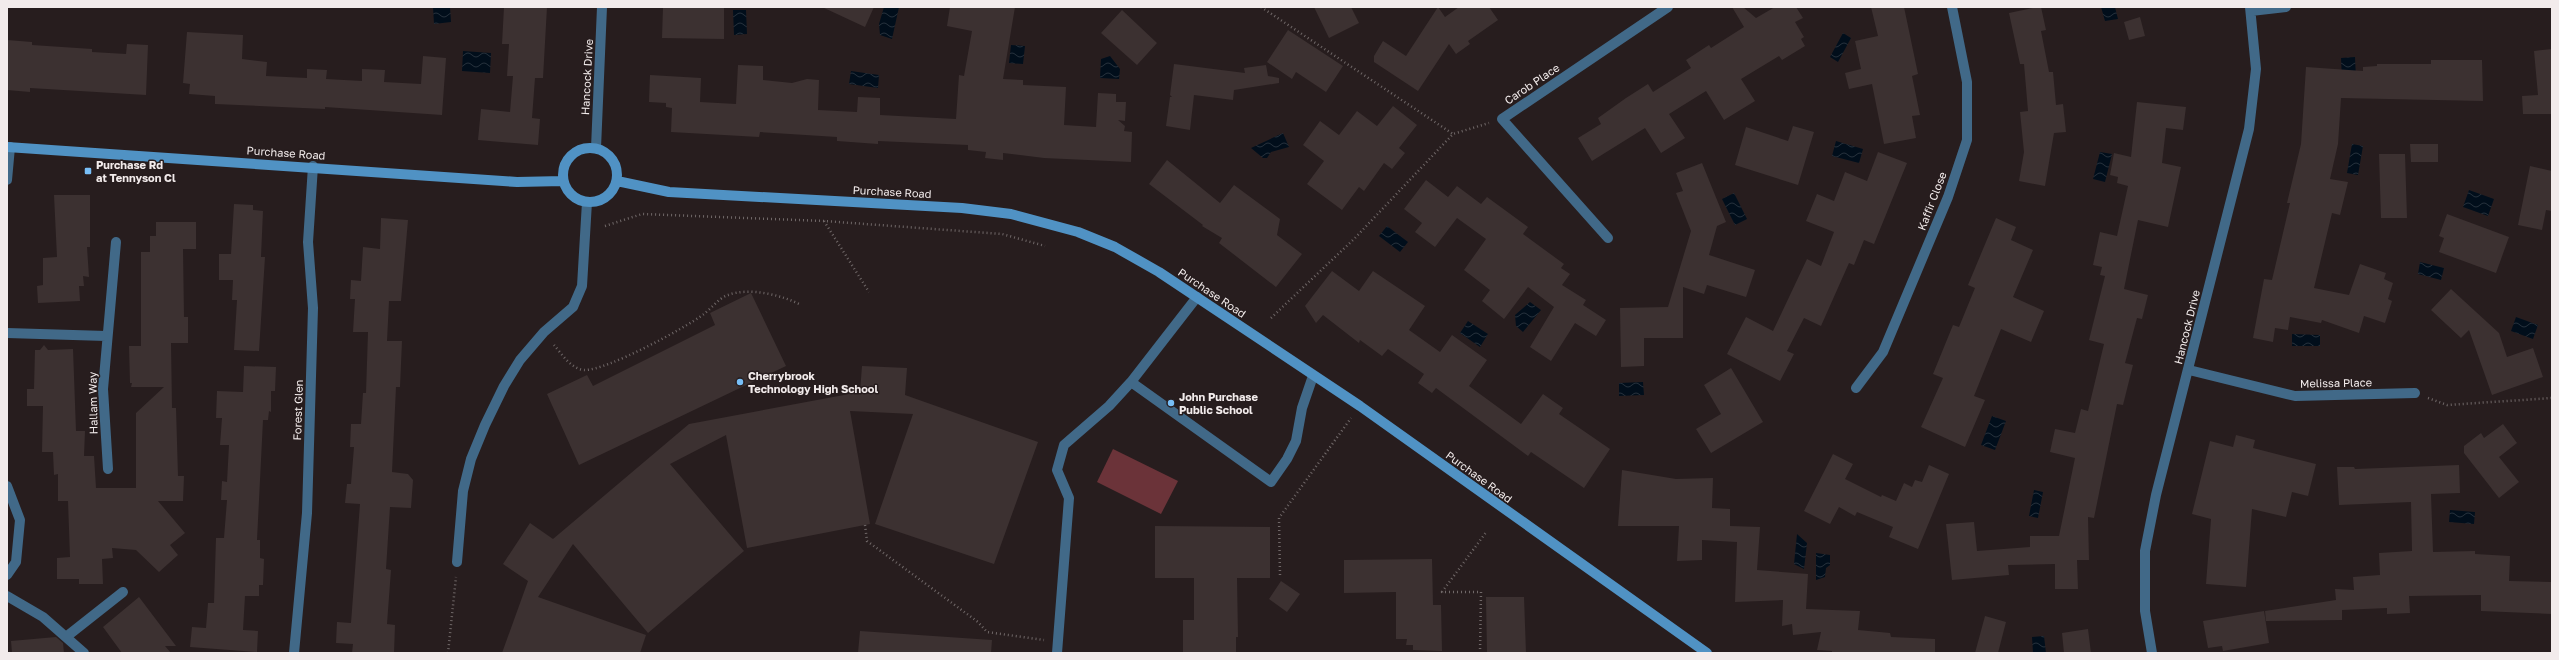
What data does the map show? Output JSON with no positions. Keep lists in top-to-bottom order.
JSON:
{
  "streets": {
    "main road": ["Purchase Road"],
    "street": [
      "Hancock Drive",
      "Carob Place",
      "Kaffir Close",
      "Melissa Place",
      "Hallam Way",
      "Forest Glen"
    ]
  },
  "crossings": [
    ["Hancock Drive", "Purchase Road"],
    ["Hancock Drive", "Melissa Place"],
    ["Purchase Road", "Forest Glen"]
  ],
  "places": {
    "transit": ["Purchase Rd at Tennyson Cl"],
    "other": ["Cherrybrook Technology High School", "John Purchase Public School"]
  }
}
